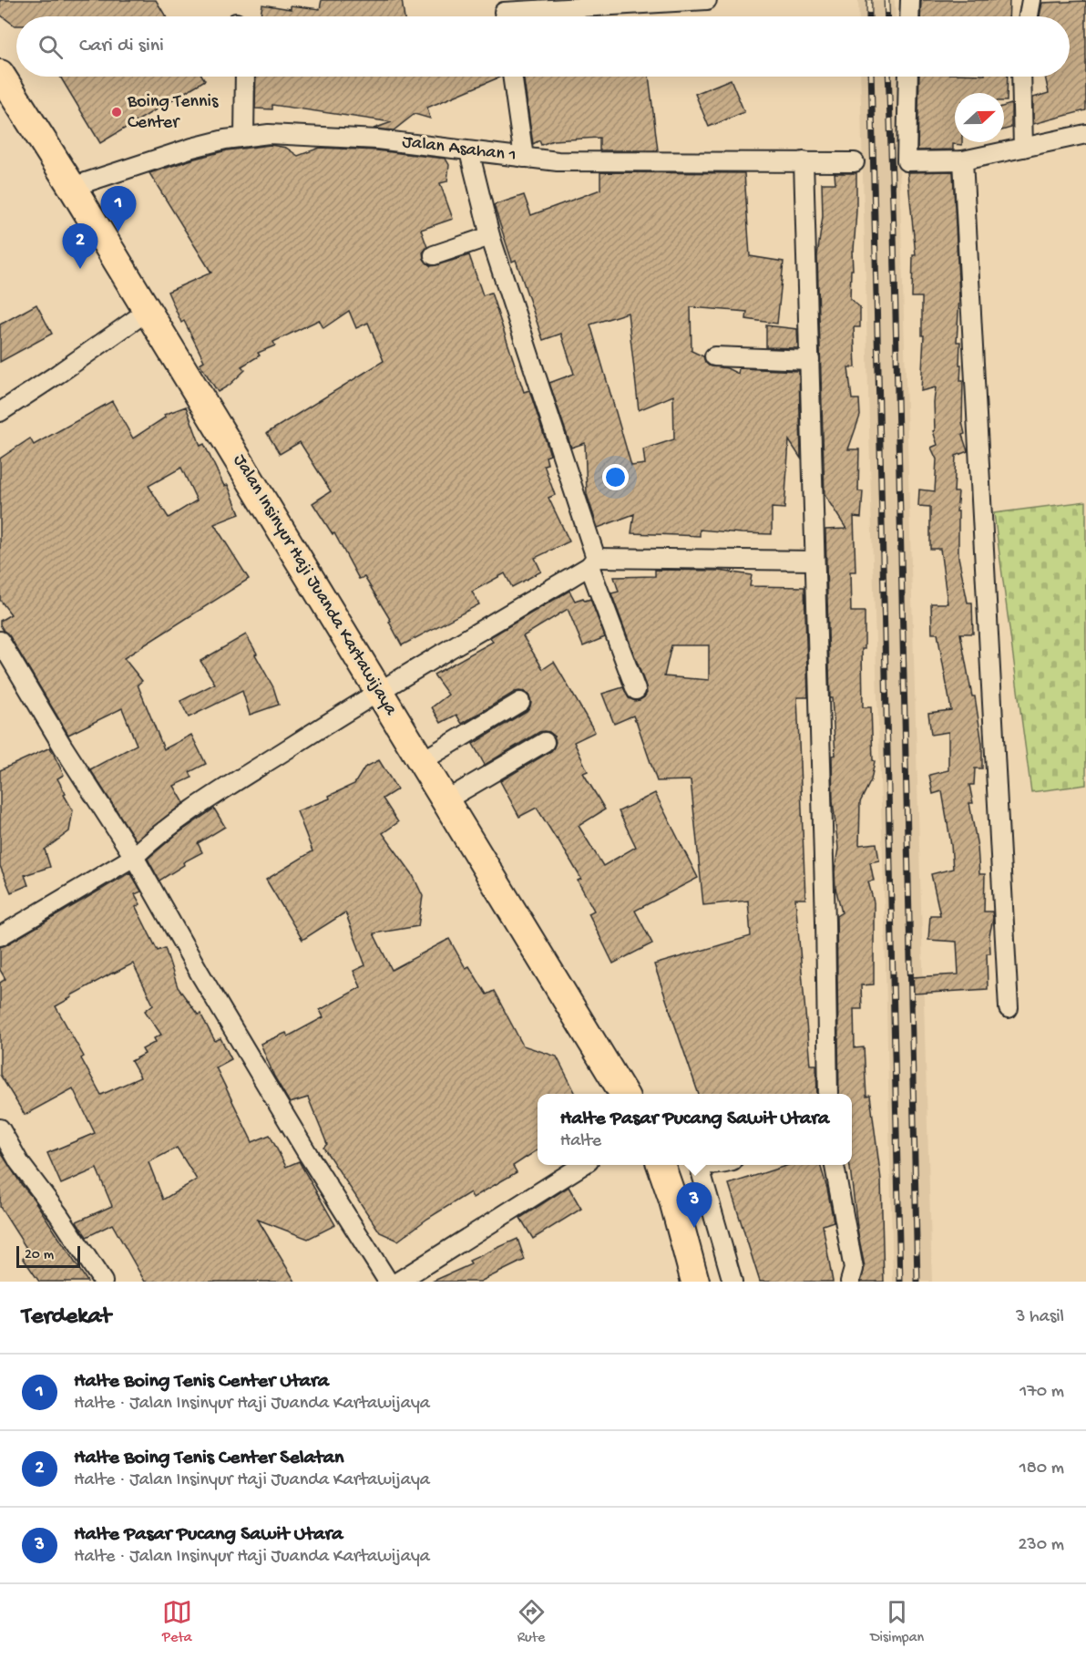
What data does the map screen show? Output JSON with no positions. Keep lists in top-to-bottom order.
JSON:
{
  "streets": {
    "main road": ["Jalan Insinyur Haji Juanda Kartawijaya"],
    "street": ["Jalan Asahan 1"]
  },
  "crossings": [
    ["Jalan Asahan 1", "Jalan Insinyur Haji Juanda Kartawijaya"]
  ],
  "places": ["Boing Tennis Center"],
  "scale_bar": "20 m",
  "north": "right",
  "page": {
    "search": "Cari di sini",
    "pins": ["1", "2", "3"],
    "popup": ["Halte Pasar Pucang Sawit Utara", "Halte"],
    "scale": "20 m",
    "heading": ["Terdekat", "3 hasil"],
    "list": [
      {
        "mark": "1",
        "name": "Halte Boing Tenis Center Utara",
        "note": "Halte · Jalan Insinyur Haji Juanda Kartawijaya",
        "value": "170 m"
      },
      {
        "mark": "2",
        "name": "Halte Boing Tenis Center Selatan",
        "note": "Halte · Jalan Insinyur Haji Juanda Kartawijaya",
        "value": "180 m"
      },
      {
        "mark": "3",
        "name": "Halte Pasar Pucang Sawit Utara",
        "note": "Halte · Jalan Insinyur Haji Juanda Kartawijaya",
        "value": "230 m"
      }
    ],
    "nav": ["Peta", "Rute", "Disimpan"]
  }
}
